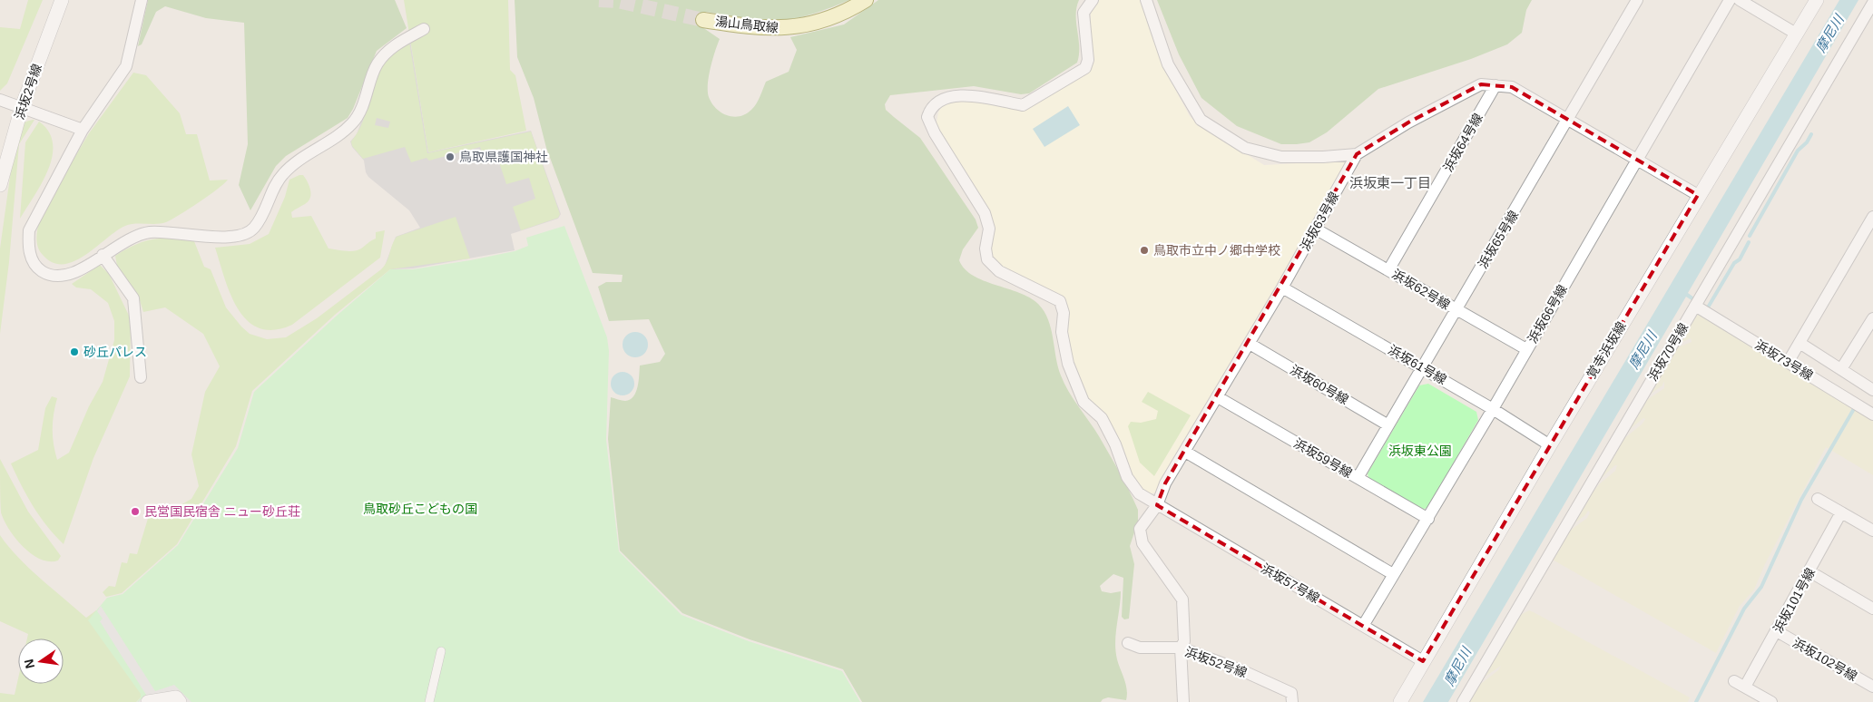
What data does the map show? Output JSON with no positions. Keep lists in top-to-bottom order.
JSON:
{
  "streets": {
    "main road": ["湯山鳥取線"],
    "street": [
      "浜坂2号線",
      "浜坂64号線",
      "浜坂63号線",
      "浜坂65号線",
      "浜坂62号線",
      "浜坂66号線",
      "覚寺浜坂線",
      "浜坂70号線",
      "浜坂73号線",
      "浜坂61号線",
      "浜坂60号線",
      "浜坂59号線",
      "浜坂57号線",
      "浜坂101号線",
      "浜坂102号線",
      "浜坂52号線"
    ]
  },
  "crossings": [
    ["浜坂64号線", "浜坂63号線"],
    ["浜坂64号線", "浜坂62号線"],
    ["浜坂63号線", "浜坂65号線"],
    ["浜坂63号線", "浜坂62号線"],
    ["浜坂63号線", "浜坂66号線"],
    ["浜坂63号線", "覚寺浜坂線"],
    ["浜坂63号線", "浜坂61号線"],
    ["浜坂63号線", "浜坂60号線"],
    ["浜坂63号線", "浜坂59号線"],
    ["浜坂63号線", "浜坂57号線"],
    ["浜坂63号線", "浜坂52号線"],
    ["浜坂65号線", "浜坂62号線"],
    ["浜坂65号線", "浜坂61号線"],
    ["浜坂65号線", "浜坂60号線"],
    ["浜坂65号線", "浜坂59号線"],
    ["浜坂62号線", "浜坂66号線"],
    ["浜坂66号線", "浜坂61号線"],
    ["浜坂66号線", "浜坂59号線"],
    ["浜坂66号線", "浜坂57号線"],
    ["覚寺浜坂線", "浜坂61号線"],
    ["覚寺浜坂線", "浜坂57号線"],
    ["浜坂70号線", "浜坂73号線"],
    ["浜坂101号線", "浜坂102号線"]
  ],
  "districts": ["浜坂東一丁目"],
  "water": ["摩尼川"],
  "parks": ["浜坂東公園", "鳥取砂丘こどもの国"],
  "places": [
    "鳥取県護国神社",
    "鳥取市立中ノ郷中学校",
    "砂丘パレス",
    "民営国民宿舎 ニュー砂丘荘"
  ],
  "north": "left"
}
